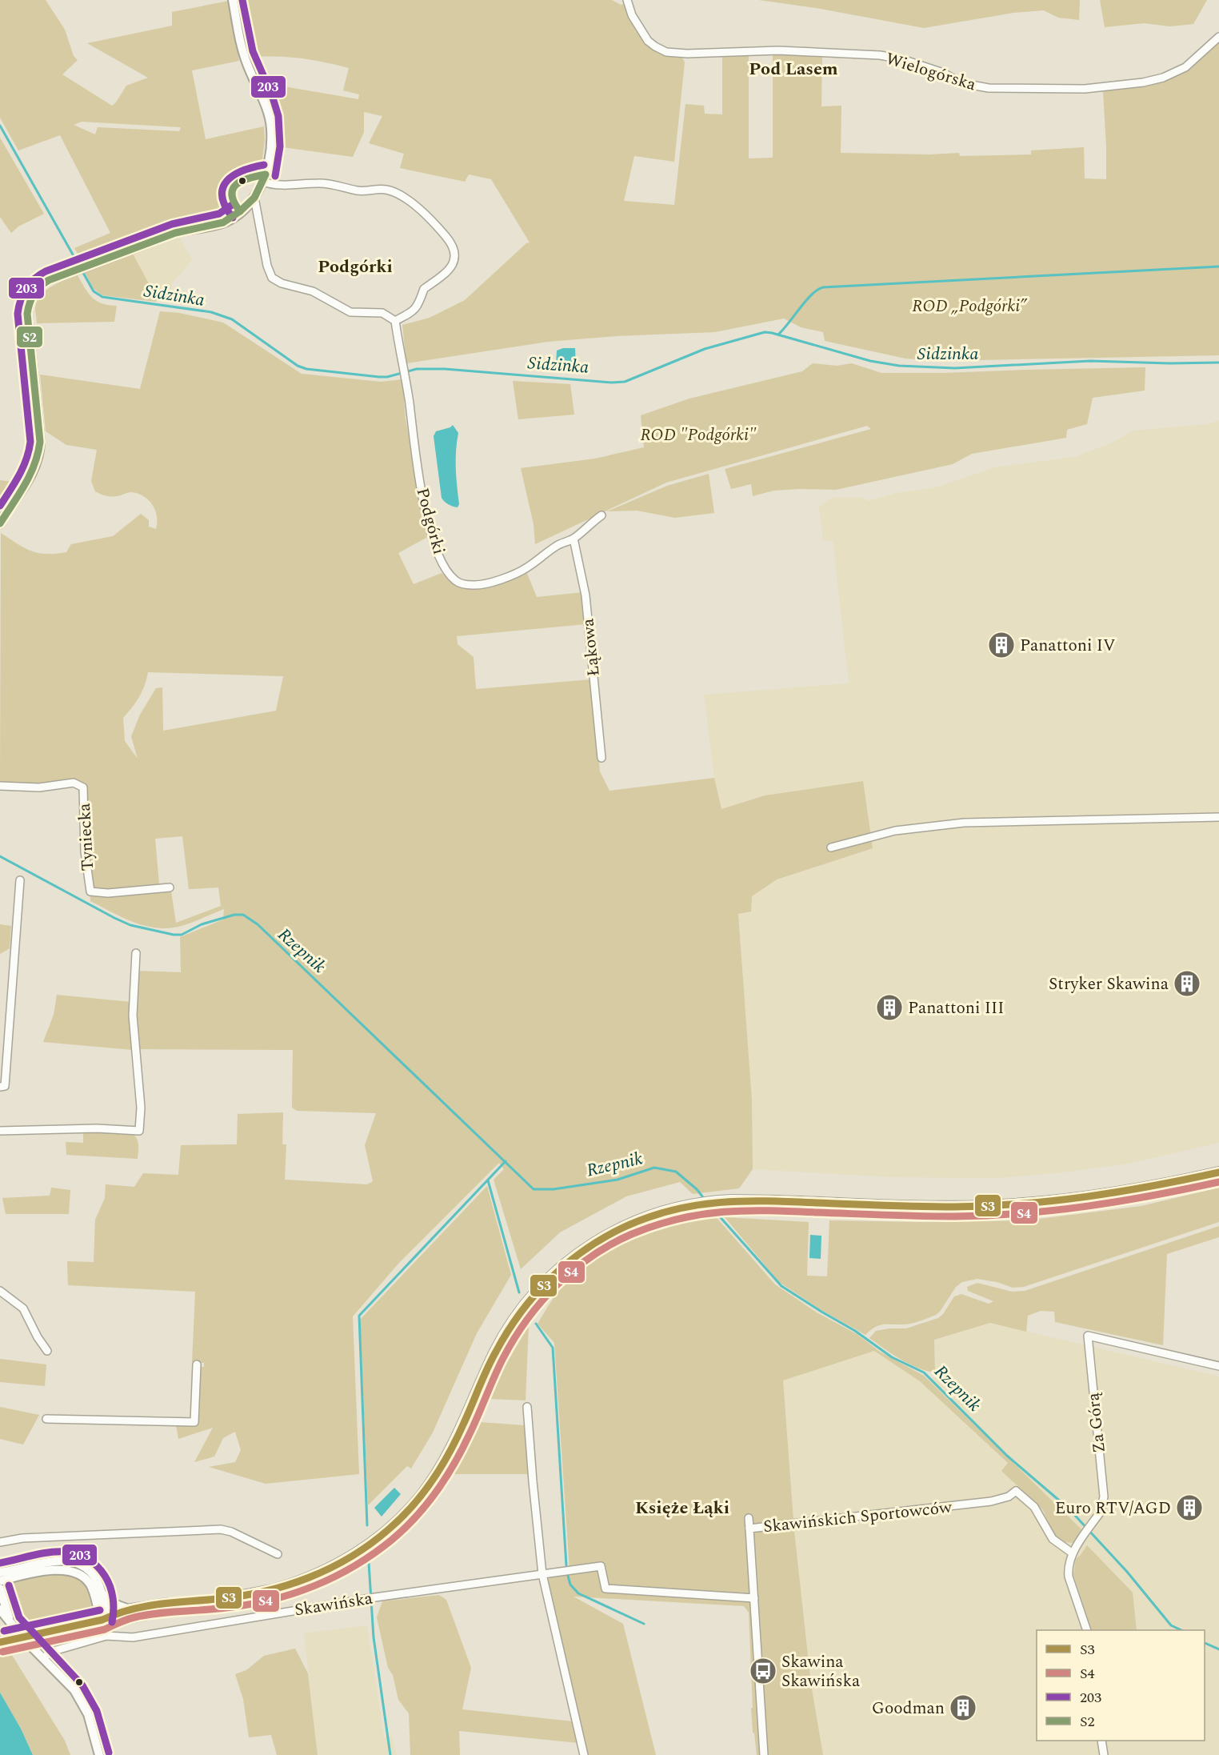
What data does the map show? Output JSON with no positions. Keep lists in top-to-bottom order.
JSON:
{
  "streets": {
    "street": [
      "Wielogórska",
      "Podgórki",
      "Łąkowa",
      "Tyniecka",
      "Za Górą",
      "Skawińskich Sportowców",
      "Skawińska"
    ]
  },
  "crossings": [
    ["Podgórki", "Łąkowa"],
    ["Za Górą", "Skawińskich Sportowców"],
    ["Skawińskich Sportowców", "Skawińska"]
  ],
  "districts": ["Pod Lasem", "Podgórki", "Księże Łąki"],
  "water": ["Sidzinka", "Rzepnik"],
  "parks": ["ROD „Podgórki”", "ROD \"Podgórki\""],
  "places": {
    "building": [
      "Panattoni IV",
      "Stryker Skawina",
      "Panattoni III",
      "Euro RTV/AGD",
      "Goodman"
    ],
    "bus stop": ["Skawina Skawińska"]
  },
  "lines": [
    "transit line 203",
    "transit line S2",
    "transit line S3",
    "transit line S4"
  ],
  "legend": [
    "S3",
    "S4",
    "203",
    "S2"
  ]
}
